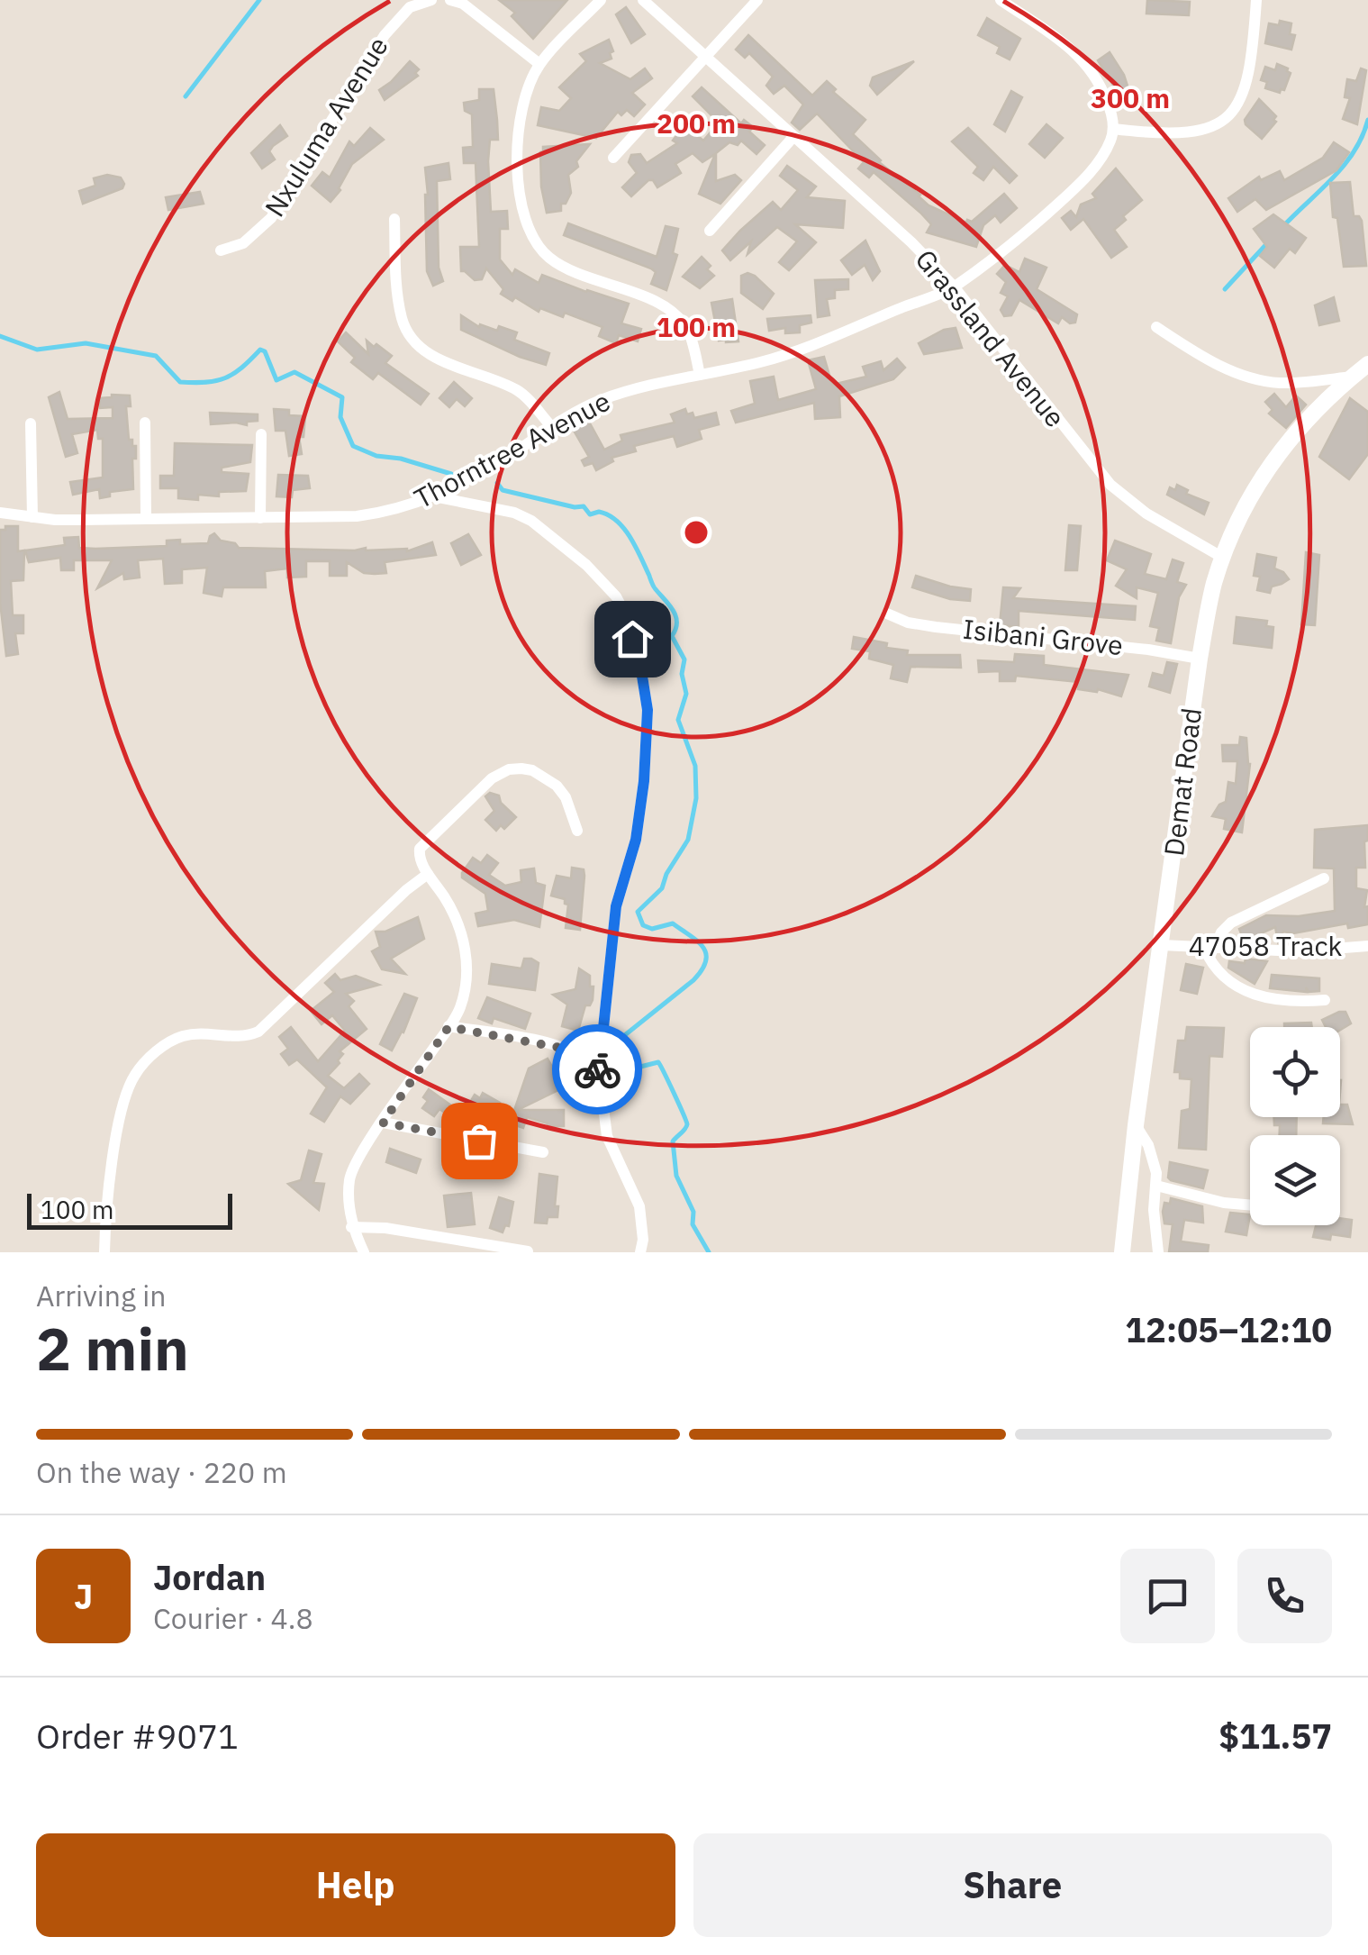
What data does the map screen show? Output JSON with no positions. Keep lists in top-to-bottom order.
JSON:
{
  "streets": {
    "street": [
      "Nxuluma Avenue",
      "Grassland Avenue",
      "Thorntree Avenue",
      "Isibani Grove",
      "Demat Road",
      "47058 Track"
    ]
  },
  "crossings": [
    ["Grassland Avenue", "Thorntree Avenue"],
    ["Grassland Avenue", "Demat Road"],
    ["Isibani Grove", "Demat Road"],
    ["Demat Road", "47058 Track"]
  ],
  "scale_bar": "100 m",
  "page": {
    "scale": "100 m",
    "heading": ["2 min", "Arriving in", "12:05–12:10"],
    "panel": [
      "Jordan",
      "Courier · 4.8",
      "Order #9071",
      "$11.57"
    ],
    "bar": "On the way · 220 m",
    "round": "J",
    "buttons": ["Help", "Share"]
  },
  "rings": ["300 m", "200 m", "100 m"]
}
